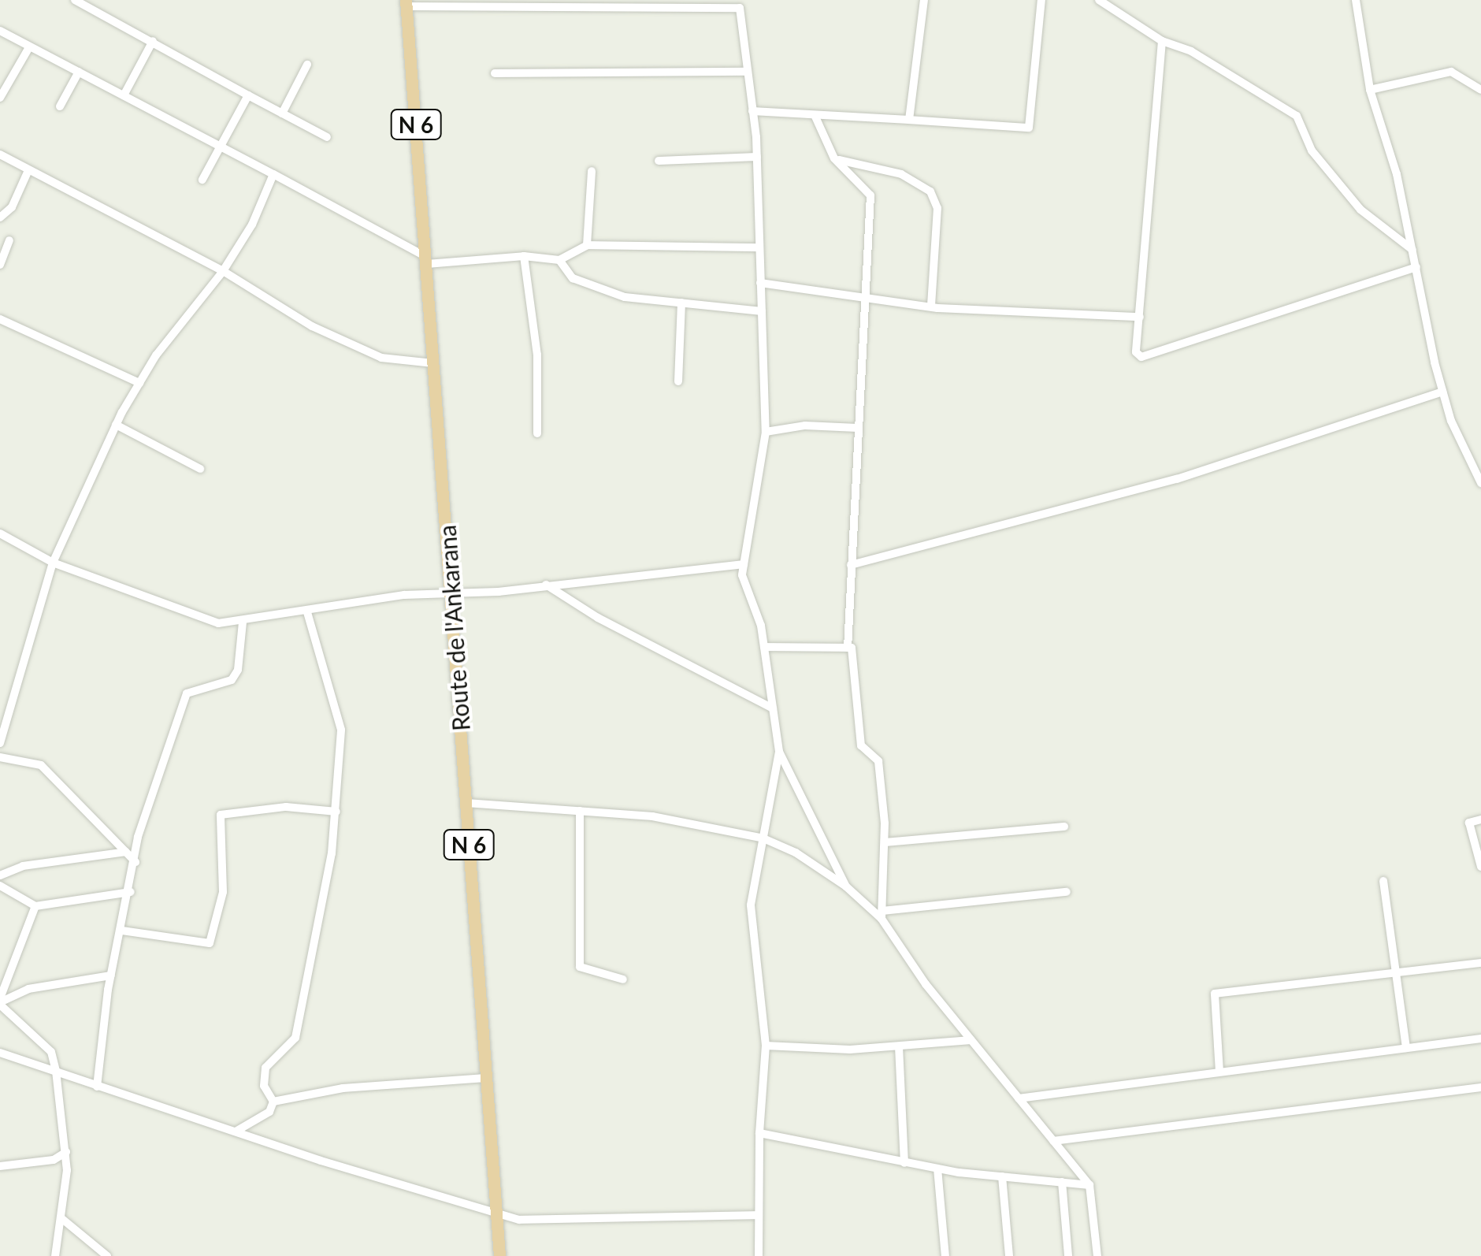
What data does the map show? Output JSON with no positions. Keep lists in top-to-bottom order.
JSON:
{
  "streets": {
    "main road": ["N 6", "Route de l'Ankarana"]
  }
}
